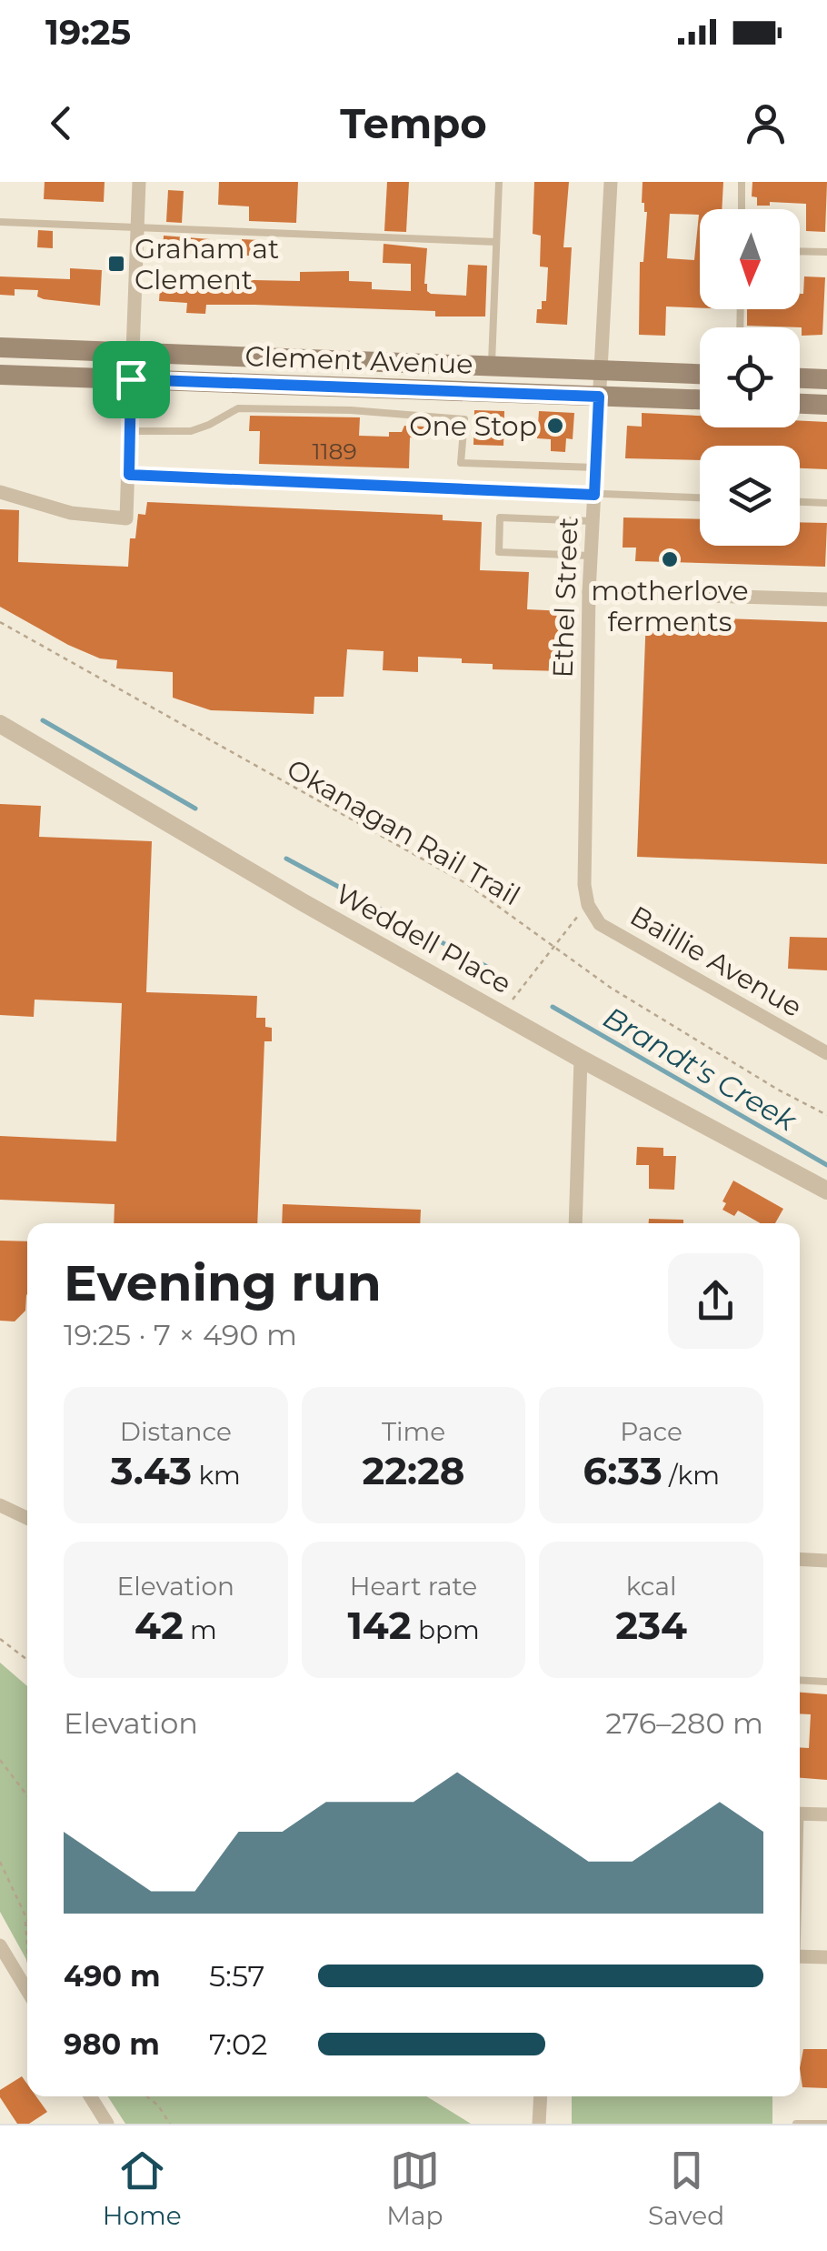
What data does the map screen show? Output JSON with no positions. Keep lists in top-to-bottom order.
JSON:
{
  "streets": {
    "main road": ["Clement Avenue"],
    "street": ["Ethel Street", "Weddell Place", "Baillie Avenue"],
    "path": ["Okanagan Rail Trail"]
  },
  "crossings": [
    ["Clement Avenue", "Ethel Street"],
    ["Ethel Street", "Baillie Avenue"]
  ],
  "water": ["Brandt's Creek"],
  "places": {
    "transit": ["Graham at Clement"],
    "other": ["One Stop", "motherlove ferments"]
  },
  "house_numbers": ["1189"],
  "north": "bottom",
  "page": {
    "status": "19:25",
    "header": "Tempo",
    "heading": ["Evening run", "19:25 · 7 × 490 m"],
    "stats": [
      ["Distance", "3.43 km"],
      ["Time", "22:28"],
      ["Pace", "6:33 /km"],
      ["Elevation", "42 m"],
      ["Heart rate", "142 bpm"],
      ["kcal", "234"]
    ],
    "chart": ["Elevation", "276–280 m"],
    "list": [
      {
        "name": "490 m",
        "note": "5:57"
      },
      {
        "name": "980 m",
        "note": "7:02"
      }
    ],
    "tabs": ["Home", "Map", "Saved"]
  }
}
